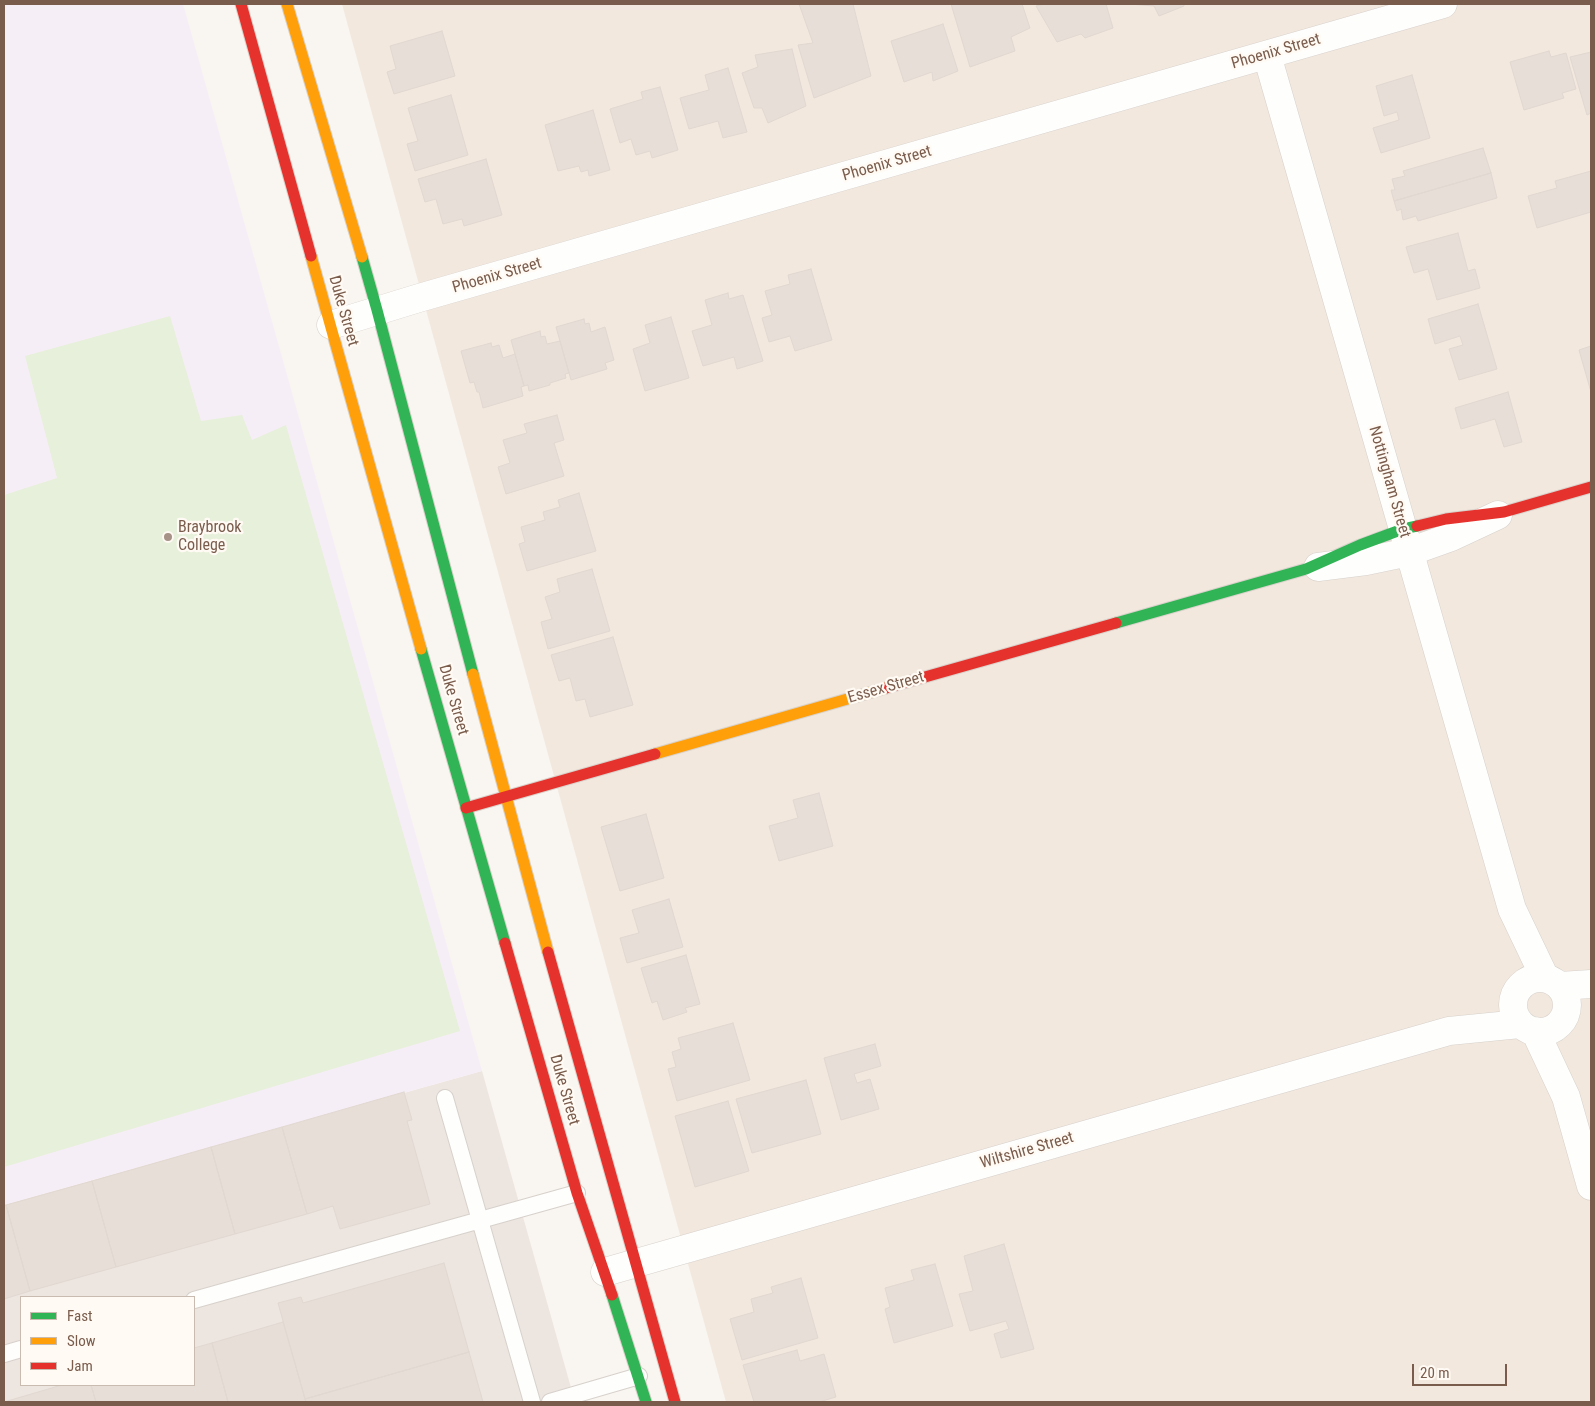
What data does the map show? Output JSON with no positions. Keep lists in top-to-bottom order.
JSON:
{
  "streets": {
    "street": [
      "Phoenix Street",
      "Duke Street",
      "Nottingham Street",
      "Essex Street",
      "Wiltshire Street"
    ]
  },
  "crossings": [
    ["Phoenix Street", "Duke Street"],
    ["Phoenix Street", "Nottingham Street"],
    ["Duke Street", "Essex Street"],
    ["Duke Street", "Wiltshire Street"],
    ["Nottingham Street", "Essex Street"],
    ["Nottingham Street", "Wiltshire Street"]
  ],
  "places": ["Braybrook College"],
  "legend": ["Fast", "Slow", "Jam"],
  "scale_bar": "20 m"
}
